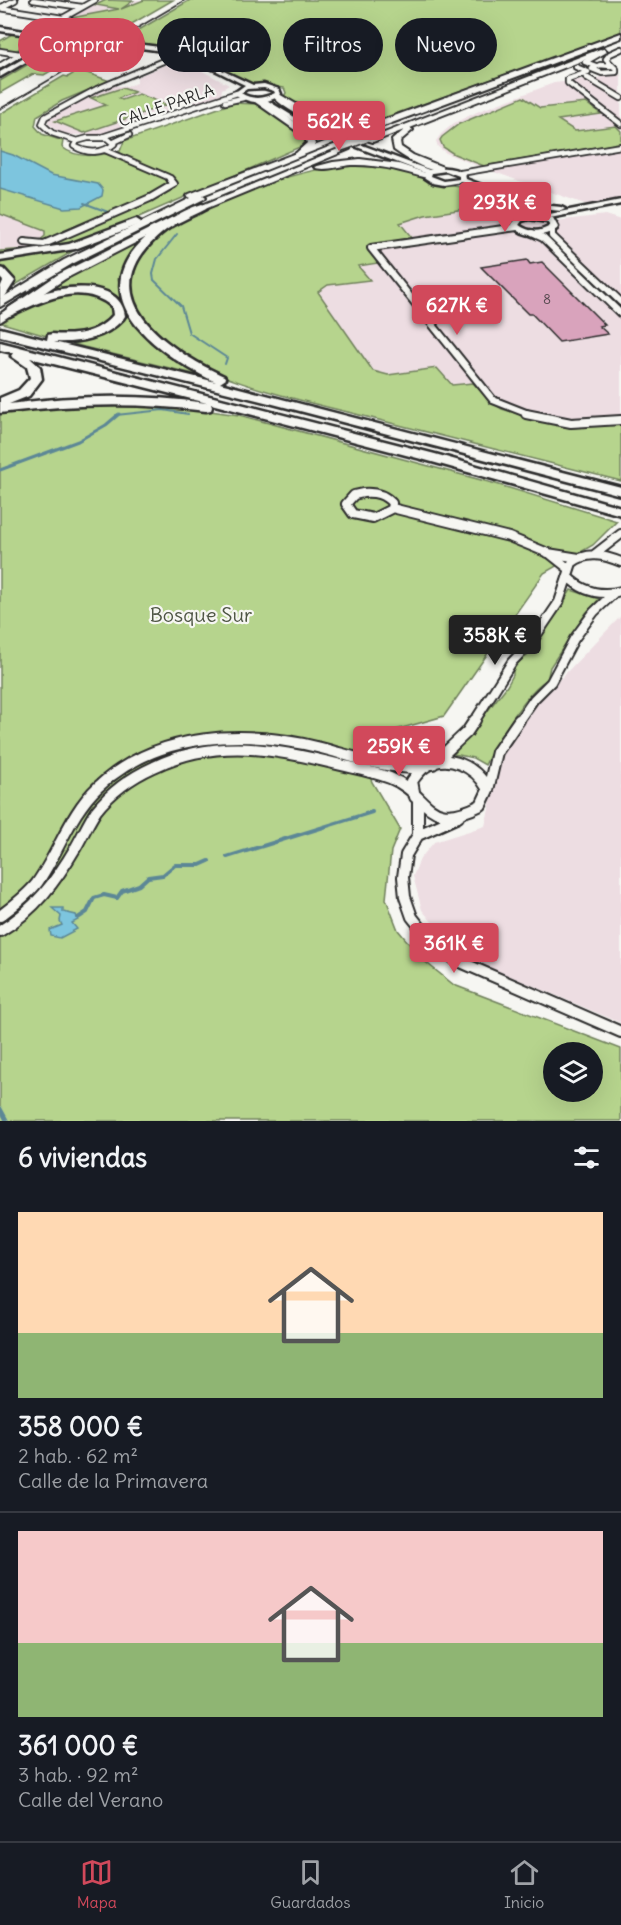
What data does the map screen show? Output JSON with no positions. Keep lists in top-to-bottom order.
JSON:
{
  "streets": {
    "street": ["CALLE PARLA"]
  },
  "parks": ["Bosque Sur"],
  "house_numbers": ["8"],
  "page": {
    "chip": [
      "Comprar",
      "Alquilar",
      "Filtros",
      "Nuevo"
    ],
    "price": [
      "562K €",
      "293K €",
      "627K €",
      "358K €",
      "259K €",
      "361K €"
    ],
    "heading": "6 viviendas",
    "list": [
      {
        "name": "358 000 €",
        "note": "2 hab. · 62 m² · Calle de la Primavera"
      },
      {
        "name": "361 000 €",
        "note": "3 hab. · 92 m² · Calle del Verano"
      }
    ],
    "tabs": ["Mapa", "Guardados", "Inicio"]
  }
}
